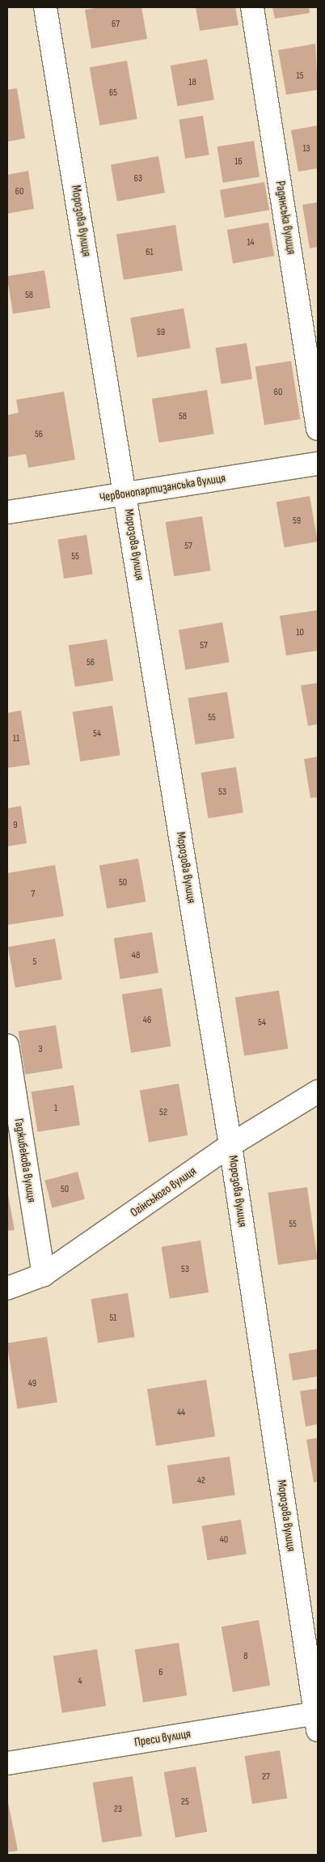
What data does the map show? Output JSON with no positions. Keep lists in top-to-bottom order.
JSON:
{
  "streets": {
    "street": [
      "Радянська вулиця",
      "Морозова вулиця",
      "Червонопартизанська вулиця",
      "Гаджибекова вулиця",
      "Огінського вулиця",
      "Преси вулиця"
    ]
  },
  "crossings": [
    ["Морозова вулиця", "Червонопартизанська вулиця"],
    ["Морозова вулиця", "Огінського вулиця"],
    ["Морозова вулиця", "Преси вулиця"],
    ["Гаджибекова вулиця", "Огінського вулиця"]
  ],
  "house_numbers": [
    "67",
    "15",
    "18",
    "65",
    "13",
    "16",
    "63",
    "60",
    "14",
    "61",
    "58",
    "59",
    "60",
    "58",
    "56",
    "59",
    "57",
    "55",
    "10",
    "57",
    "56",
    "55",
    "54",
    "11",
    "53",
    "9",
    "50",
    "7",
    "48",
    "5",
    "46",
    "54",
    "3",
    "1",
    "52",
    "50",
    "55",
    "53",
    "51",
    "49",
    "44",
    "42",
    "40",
    "8",
    "6",
    "4",
    "27",
    "25",
    "23"
  ]
}
